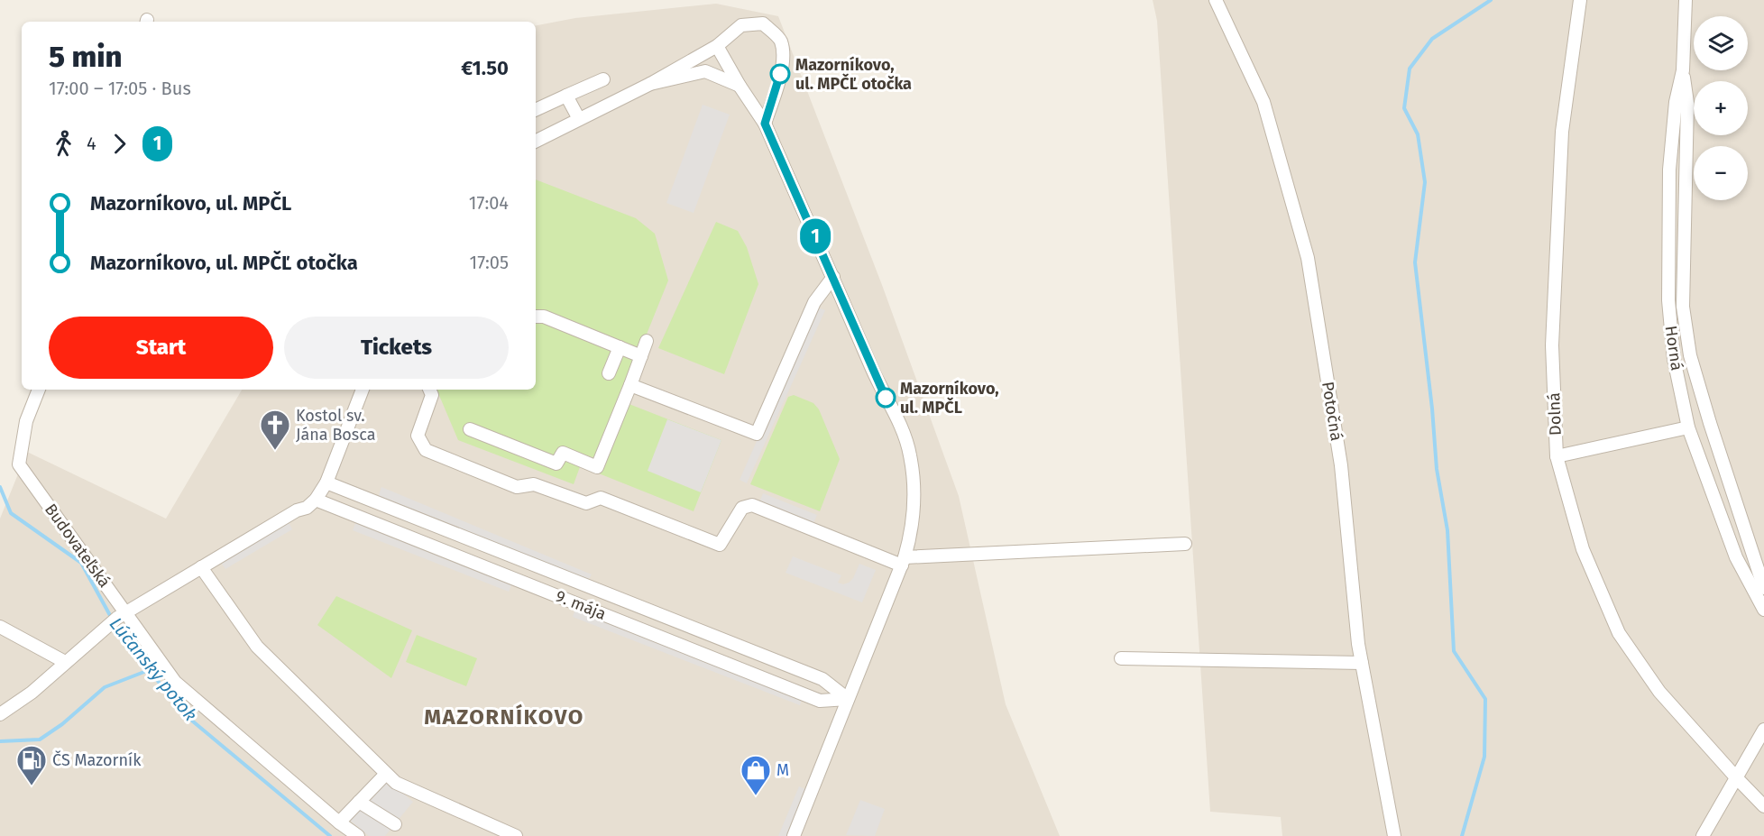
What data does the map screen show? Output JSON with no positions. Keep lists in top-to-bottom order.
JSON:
{
  "streets": {
    "street": [
      "Horná",
      "Potočná",
      "Dolná",
      "Budovateľská",
      "9. mája"
    ]
  },
  "districts": ["MAZORNÍKOVO"],
  "water": ["Lúčanský potok"],
  "places": {
    "other": ["Mazorníkovo, ul. MPČĽ otočka", "Mazorníkovo, ul. MPČL"],
    "church": ["Kostol sv. Jána Bosca"],
    "fuel station": ["ČS Mazorník"],
    "shop": ["M"]
  },
  "lines": ["bus line 1"],
  "page": {
    "on_map": "1",
    "map_buttons": ["+", "−"],
    "heading": ["5 min", "17:00 – 17:05 · Bus", "€1.50"],
    "legs": ["4", "1"],
    "list": [
      {
        "name": "Mazorníkovo, ul. MPČL",
        "value": "17:04"
      },
      {
        "name": "Mazorníkovo, ul. MPČĽ otočka",
        "value": "17:05"
      }
    ],
    "buttons": ["Start", "Tickets"]
  }
}
